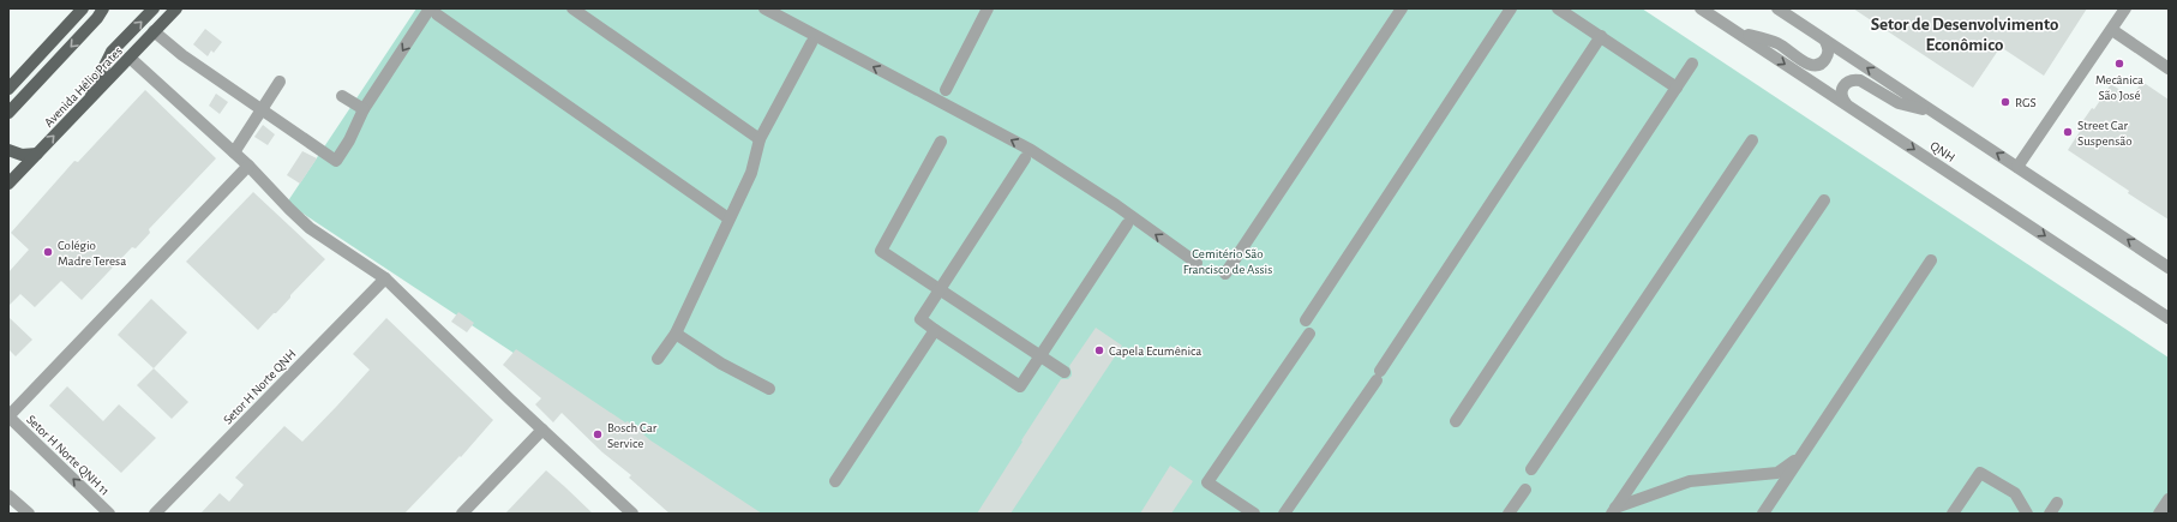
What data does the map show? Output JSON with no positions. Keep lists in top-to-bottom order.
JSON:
{
  "streets": {
    "main road": ["Avenida Hélio Prates"],
    "street": ["QNH", "Setor H Norte QNH", "Setor H Norte QNH 11"]
  },
  "one_way": ["Setor H Norte QNH 11"],
  "districts": ["Setor de Desenvolvimento Econômico"],
  "parks": ["Cemitério São Francisco de Assis"],
  "places": [
    "Mecânica São José",
    "RGS",
    "Street Car Suspensão",
    "Colégio Madre Teresa",
    "Capela Ecumênica",
    "Bosch Car Service"
  ]
}
